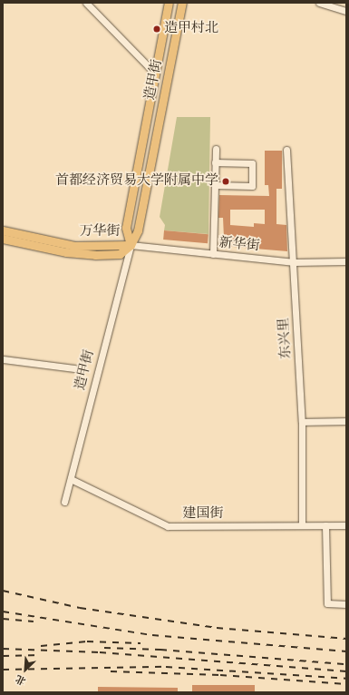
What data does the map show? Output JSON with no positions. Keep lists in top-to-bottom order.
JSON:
{
  "streets": {
    "main road": ["造甲街", "万华街"],
    "street": ["新华街", "东兴里", "建国街"]
  },
  "crossings": [
    ["造甲街", "万华街"],
    ["造甲街", "新华街"],
    ["造甲街", "建国街"],
    ["万华街", "新华街"],
    ["新华街", "东兴里"],
    ["东兴里", "建国街"]
  ],
  "places": ["造甲村北", "首都经济贸易大学附属中学"],
  "north": "bottom left"
}
